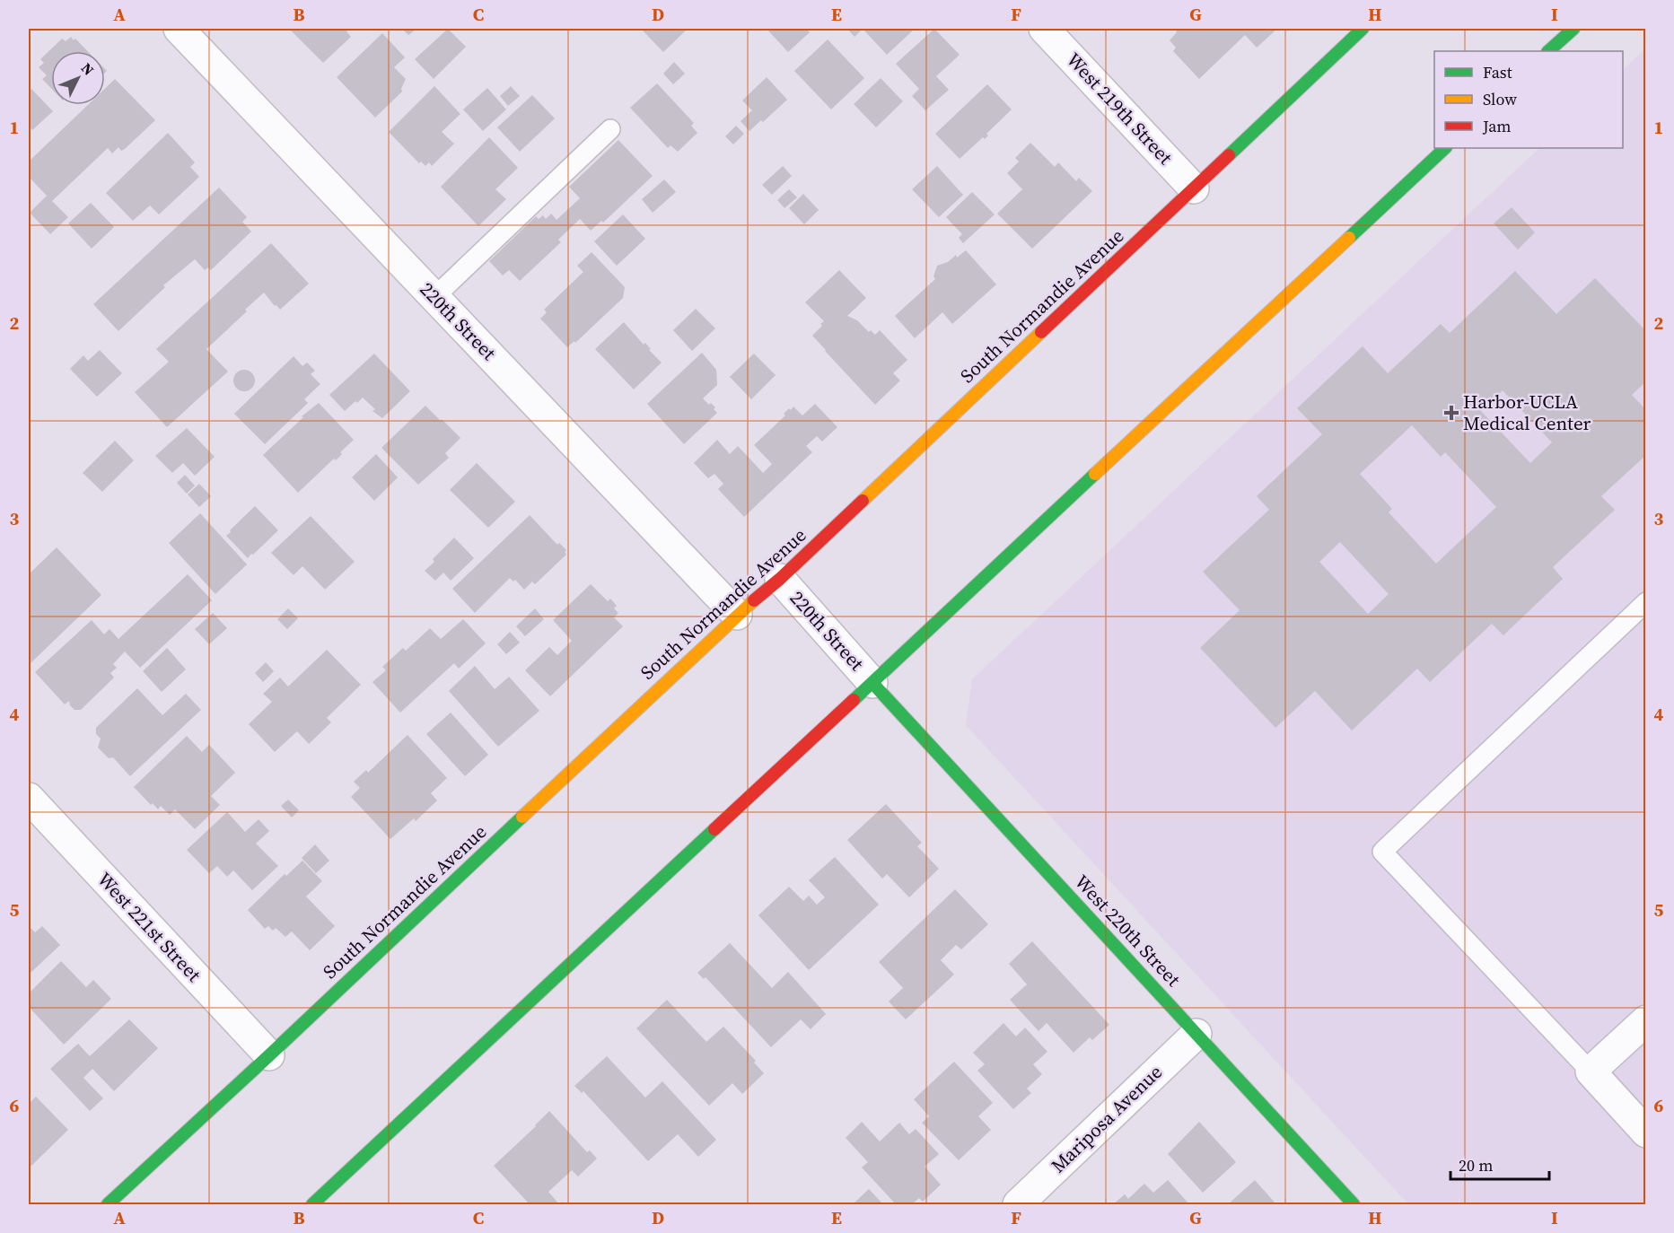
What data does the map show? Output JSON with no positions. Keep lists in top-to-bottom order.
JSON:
{
  "streets": {
    "street": [
      "West 219th Street",
      "South Normandie Avenue",
      "220th Street",
      "West 221st Street",
      "West 220th Street",
      "Mariposa Avenue"
    ]
  },
  "crossings": [
    ["West 219th Street", "South Normandie Avenue"],
    ["South Normandie Avenue", "220th Street"],
    ["South Normandie Avenue", "West 221st Street"],
    ["220th Street", "West 220th Street"],
    ["West 220th Street", "Mariposa Avenue"]
  ],
  "places": {
    "health": ["Harbor-UCLA Medical Center"]
  },
  "legend": ["Fast", "Slow", "Jam"],
  "scale_bar": "20 m",
  "north": "top right",
  "grid": {
    "columns": [
      "A",
      "B",
      "C",
      "D",
      "E",
      "F",
      "G",
      "H",
      "I"
    ],
    "rows": [
      "1",
      "2",
      "3",
      "4",
      "5",
      "6"
    ]
  }
}
